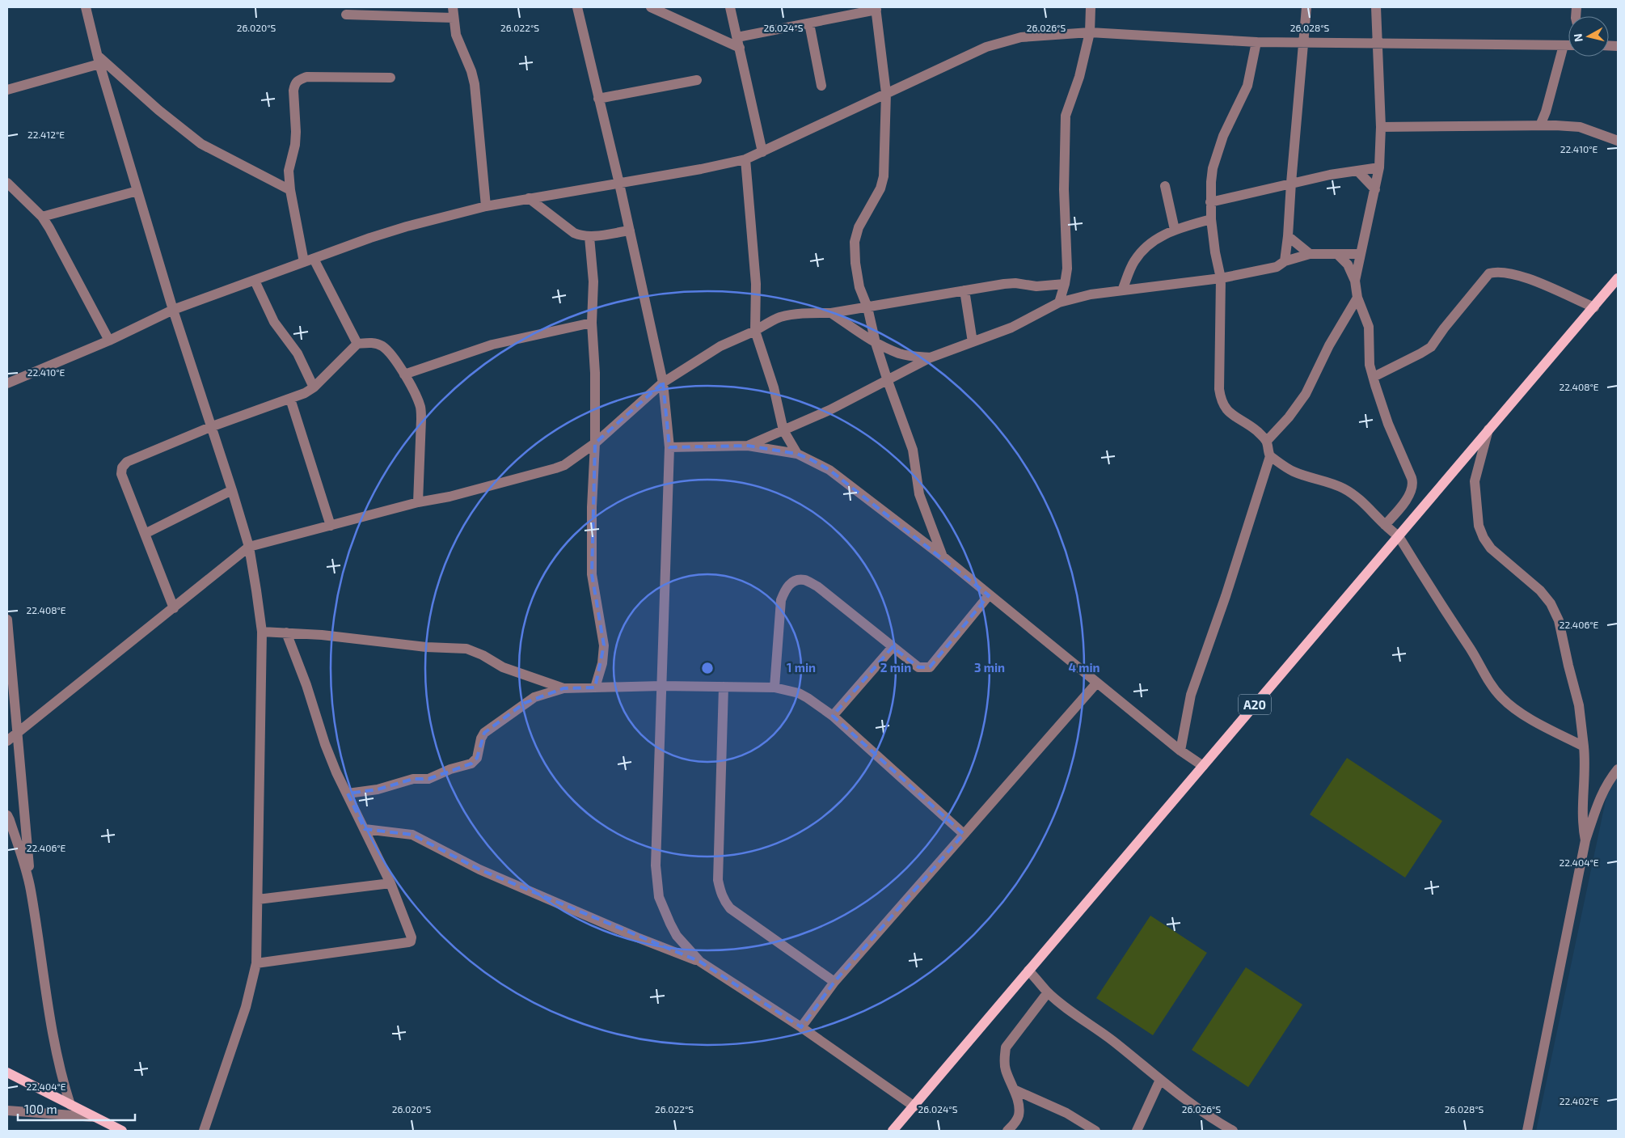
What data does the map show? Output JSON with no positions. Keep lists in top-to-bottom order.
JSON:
{
  "streets": {
    "main road": ["A20"]
  },
  "scale_bar": "100 m",
  "north": "left",
  "coordinates": [
    "26.020°S",
    "26.022°S",
    "26.024°S",
    "26.026°S",
    "26.028°S",
    "22.412°E",
    "22.410°E",
    "22.408°E",
    "22.406°E",
    "22.404°E",
    "22.402°E"
  ],
  "rings": [
    "1 min",
    "2 min",
    "3 min",
    "4 min"
  ]
}
